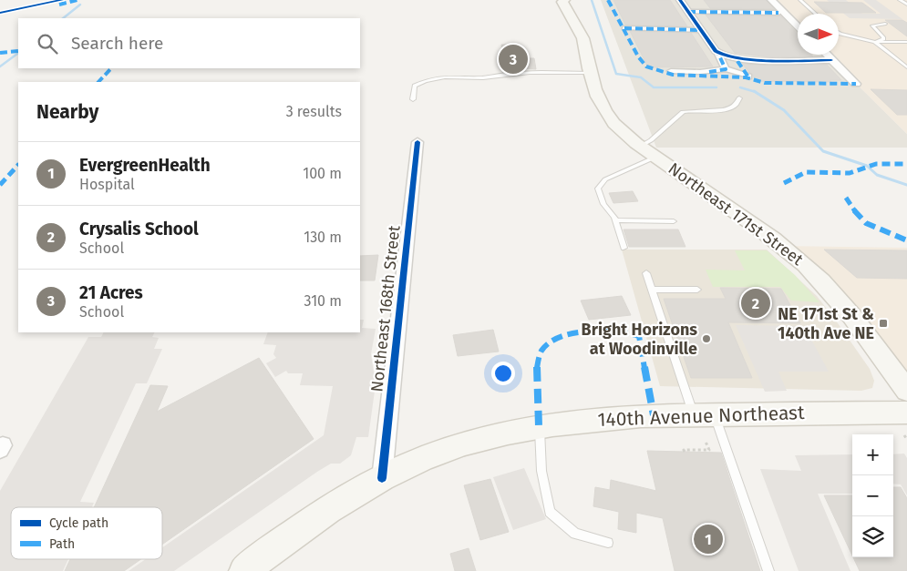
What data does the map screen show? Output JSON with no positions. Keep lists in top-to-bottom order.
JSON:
{
  "streets": {
    "main road": ["Northeast 171st Street", "140th Avenue Northeast"],
    "street": ["Northeast 168th Street"]
  },
  "crossings": [
    ["Northeast 168th Street", "140th Avenue Northeast"]
  ],
  "places": {
    "transit": ["NE 171st St & 140th Ave NE"],
    "other": ["Bright Horizons at Woodinville"]
  },
  "legend": ["Cycle path", "Path"],
  "north": "right",
  "page": {
    "search": "Search here",
    "pins": ["3", "2", "1"],
    "heading": ["Nearby", "3 results"],
    "list": [
      {
        "mark": "1",
        "name": "EvergreenHealth",
        "note": "Hospital",
        "value": "100 m"
      },
      {
        "mark": "2",
        "name": "Crysalis School",
        "note": "School",
        "value": "130 m"
      },
      {
        "mark": "3",
        "name": "21 Acres",
        "note": "School",
        "value": "310 m"
      }
    ],
    "map_buttons": ["+", "−"]
  }
}
